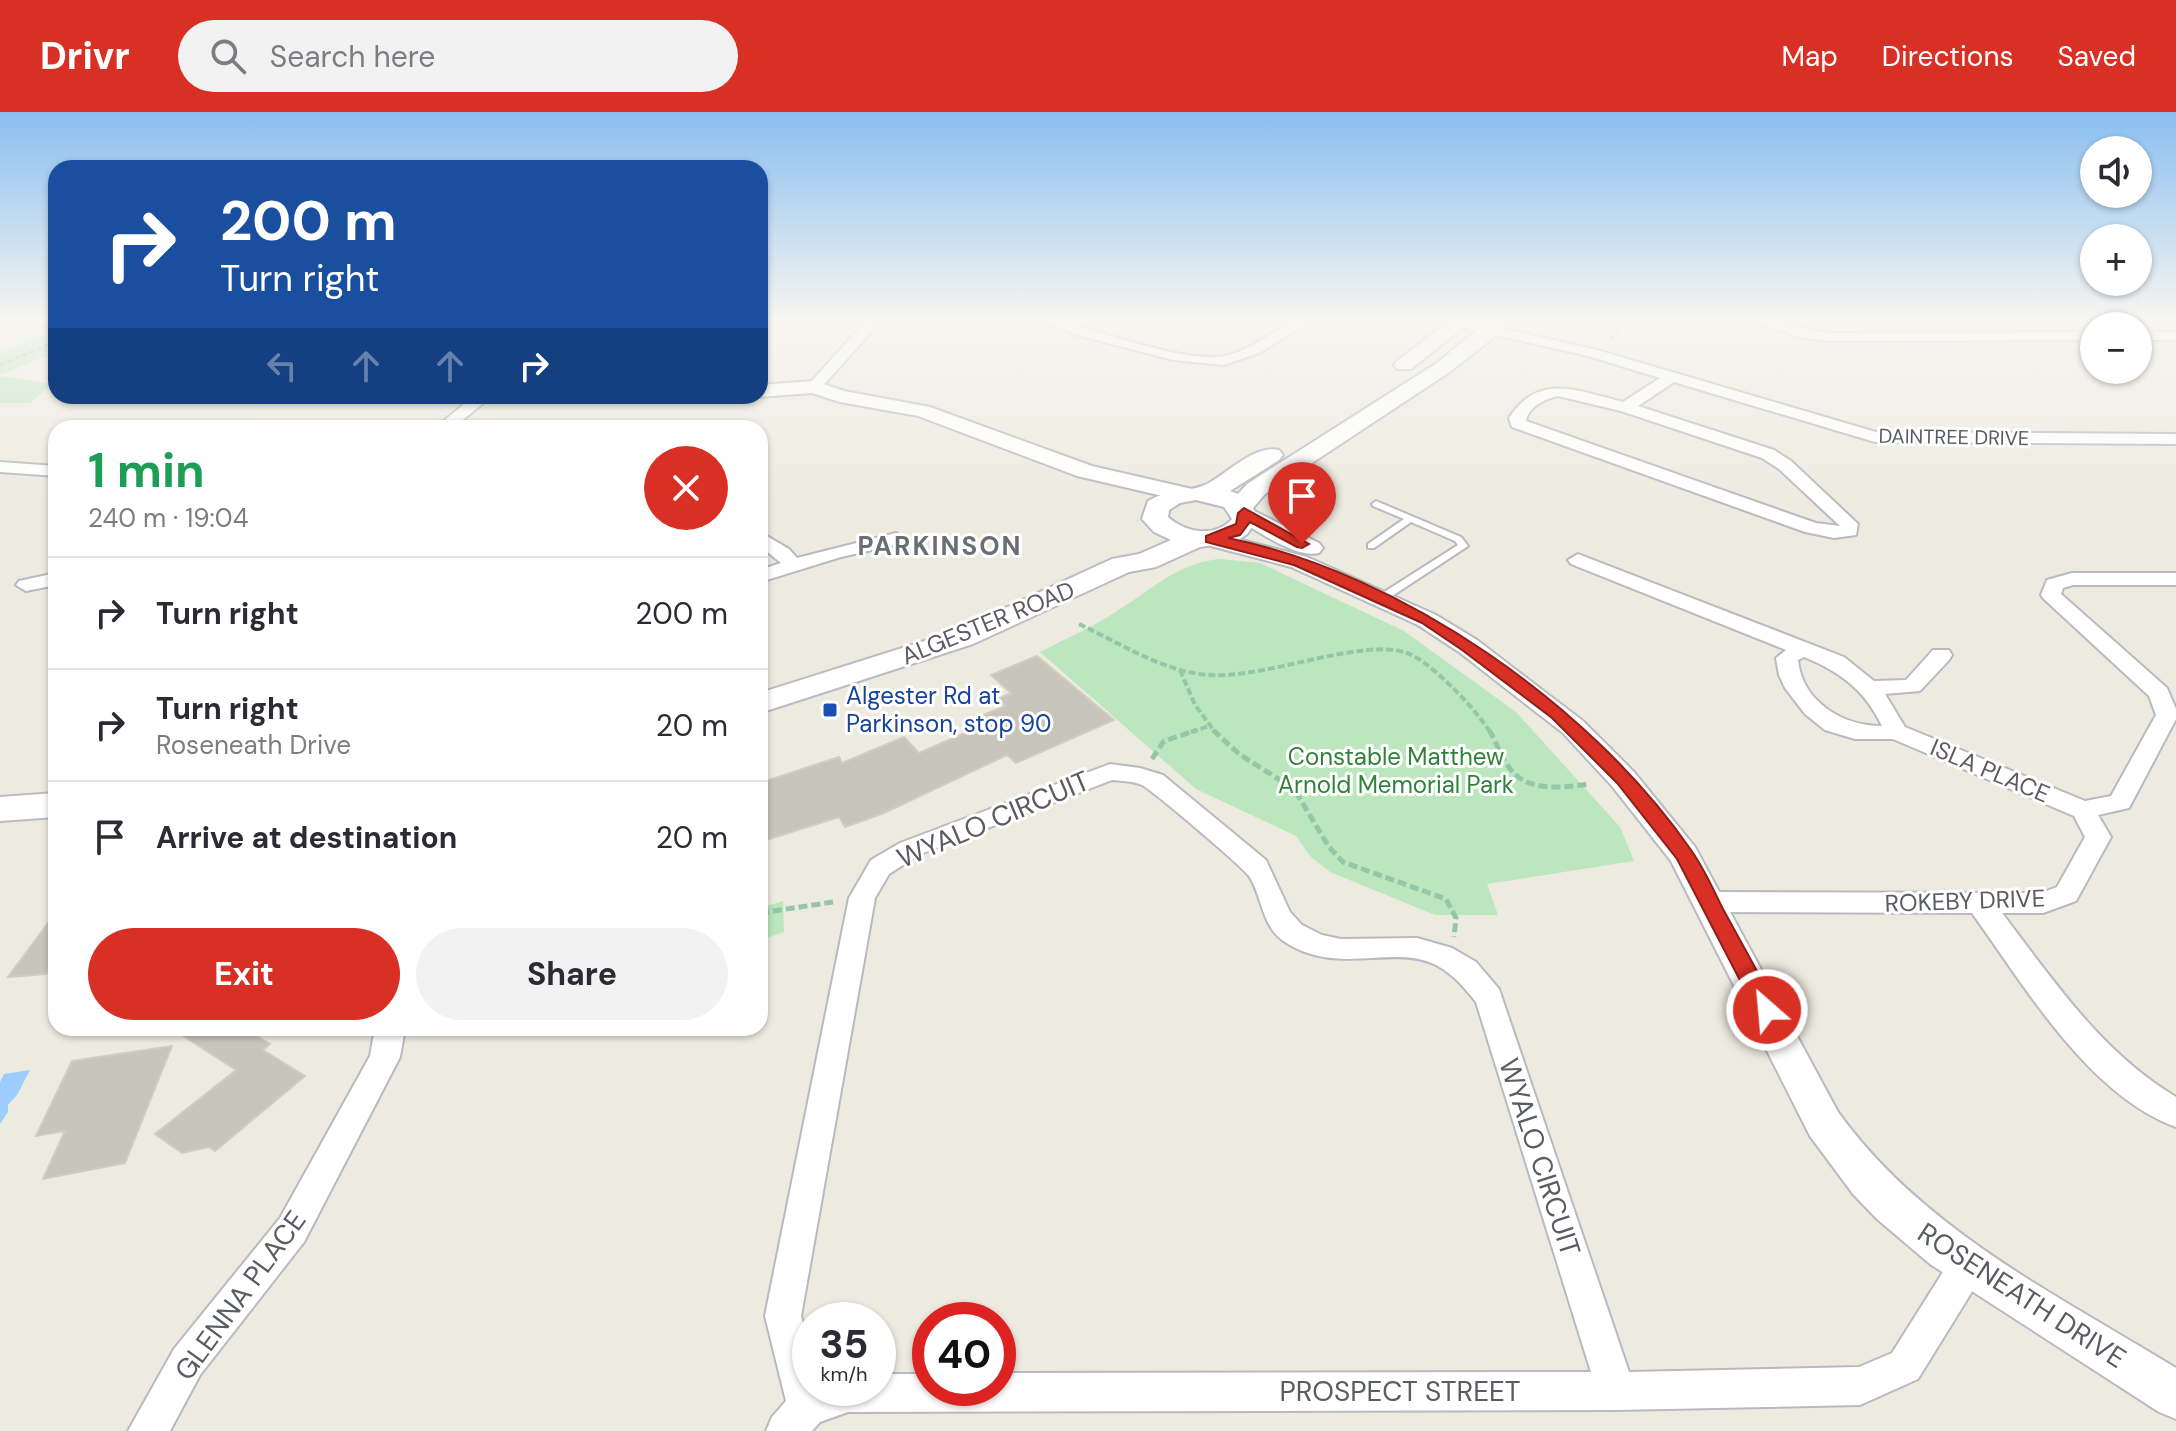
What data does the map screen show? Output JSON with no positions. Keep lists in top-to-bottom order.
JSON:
{
  "streets": {
    "main road": ["ALGESTER ROAD"],
    "street": [
      "DAINTREE DRIVE",
      "ISLA PLACE",
      "WYALO CIRCUIT",
      "ROKEBY DRIVE",
      "GLENNA PLACE",
      "ROSENEATH DRIVE",
      "PROSPECT STREET"
    ]
  },
  "crossings": [
    ["ALGESTER ROAD", "ROSENEATH DRIVE"],
    ["ISLA PLACE", "ROKEBY DRIVE"],
    ["WYALO CIRCUIT", "PROSPECT STREET"],
    ["ROKEBY DRIVE", "ROSENEATH DRIVE"],
    ["ROSENEATH DRIVE", "PROSPECT STREET"]
  ],
  "districts": ["PARKINSON"],
  "parks": ["Constable Matthew Arnold Memorial Park"],
  "places": {
    "transit": ["Algester Rd at Parkinson, stop 90"]
  },
  "page": {
    "header": "Drivr",
    "search": "Search here",
    "nav": ["Map", "Directions", "Saved"],
    "map_buttons": ["+", "−"],
    "turn": ["200 m", "Turn right"],
    "heading": ["1 min", "240 m · 19:04"],
    "list": [
      {
        "name": "Turn right",
        "value": "200 m"
      },
      {
        "name": "Turn right",
        "note": "Roseneath Drive",
        "value": "20 m"
      },
      {
        "name": "Arrive at destination",
        "value": "20 m"
      }
    ],
    "buttons": ["Exit", "Share"],
    "speed": "35 km/h",
    "limit": "40"
  }
}
